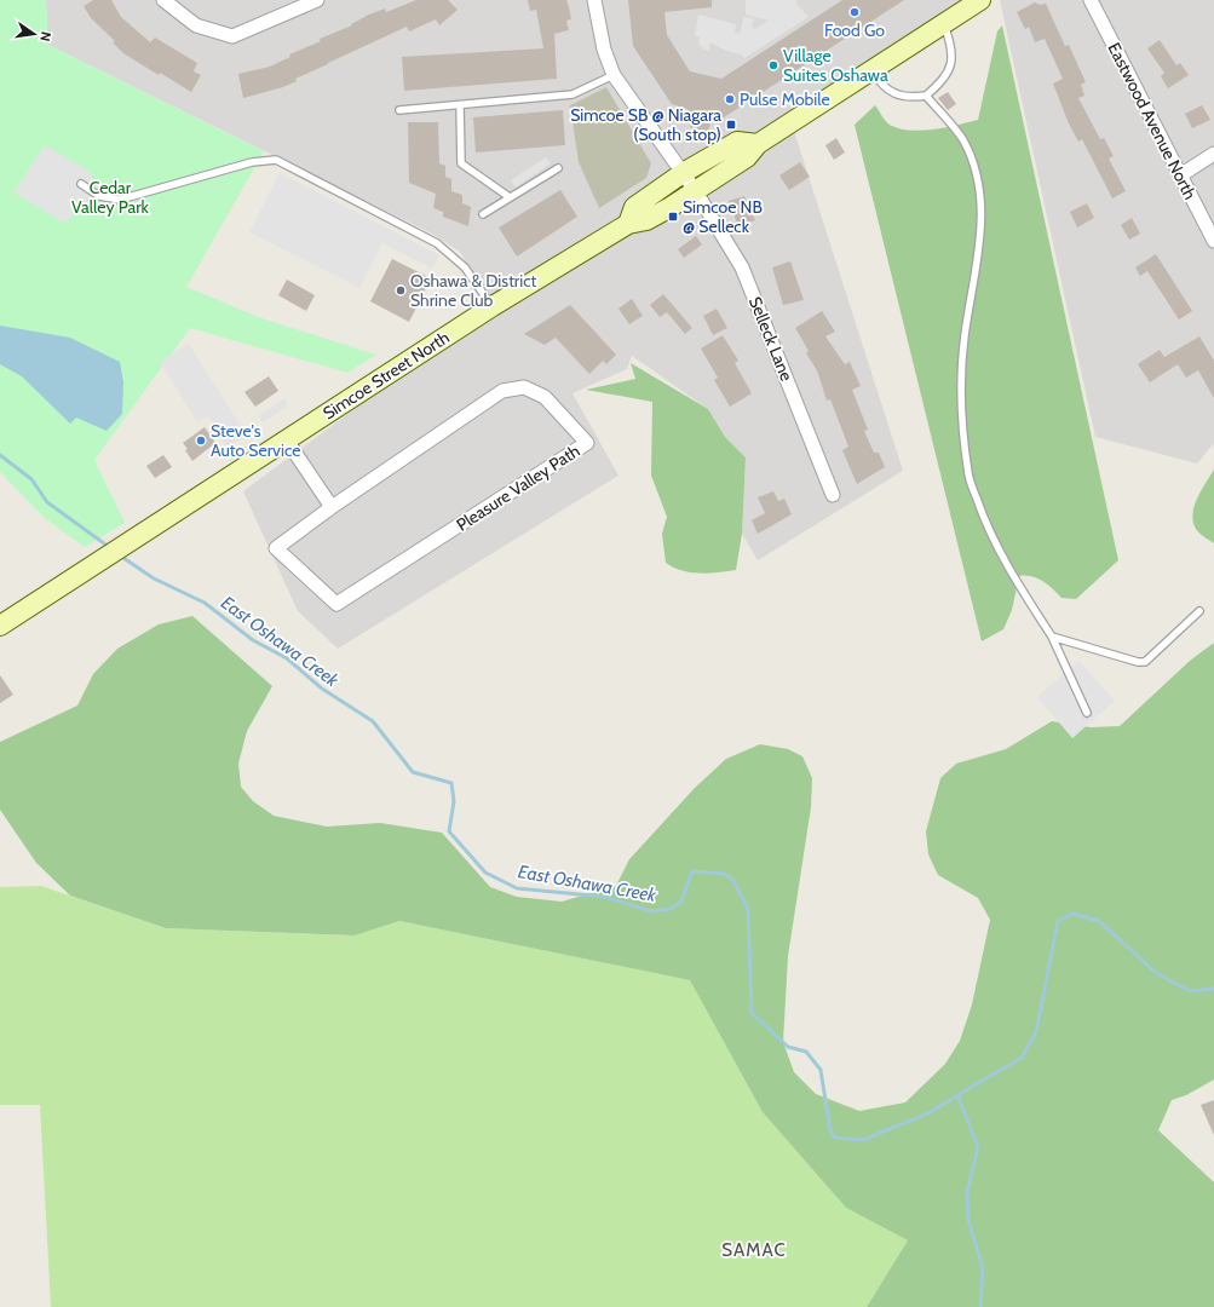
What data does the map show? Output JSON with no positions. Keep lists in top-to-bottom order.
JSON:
{
  "streets": {
    "main road": ["Simcoe Street North"],
    "street": ["Eastwood Avenue North", "Selleck Lane", "Pleasure Valley Path"]
  },
  "crossings": [
    ["Selleck Lane", "Simcoe Street North"]
  ],
  "districts": ["SAMAC"],
  "water": ["East Oshawa Creek"],
  "parks": ["Cedar Valley Park"],
  "places": {
    "other": [
      "Food Go",
      "Village Suites Oshawa",
      "Pulse Mobile",
      "Oshawa & District Shrine Club",
      "Steve's Auto Service"
    ],
    "transit": ["Simcoe SB @ Niagara (South stop)", "Simcoe NB @ Selleck"]
  },
  "north": "right"
}
